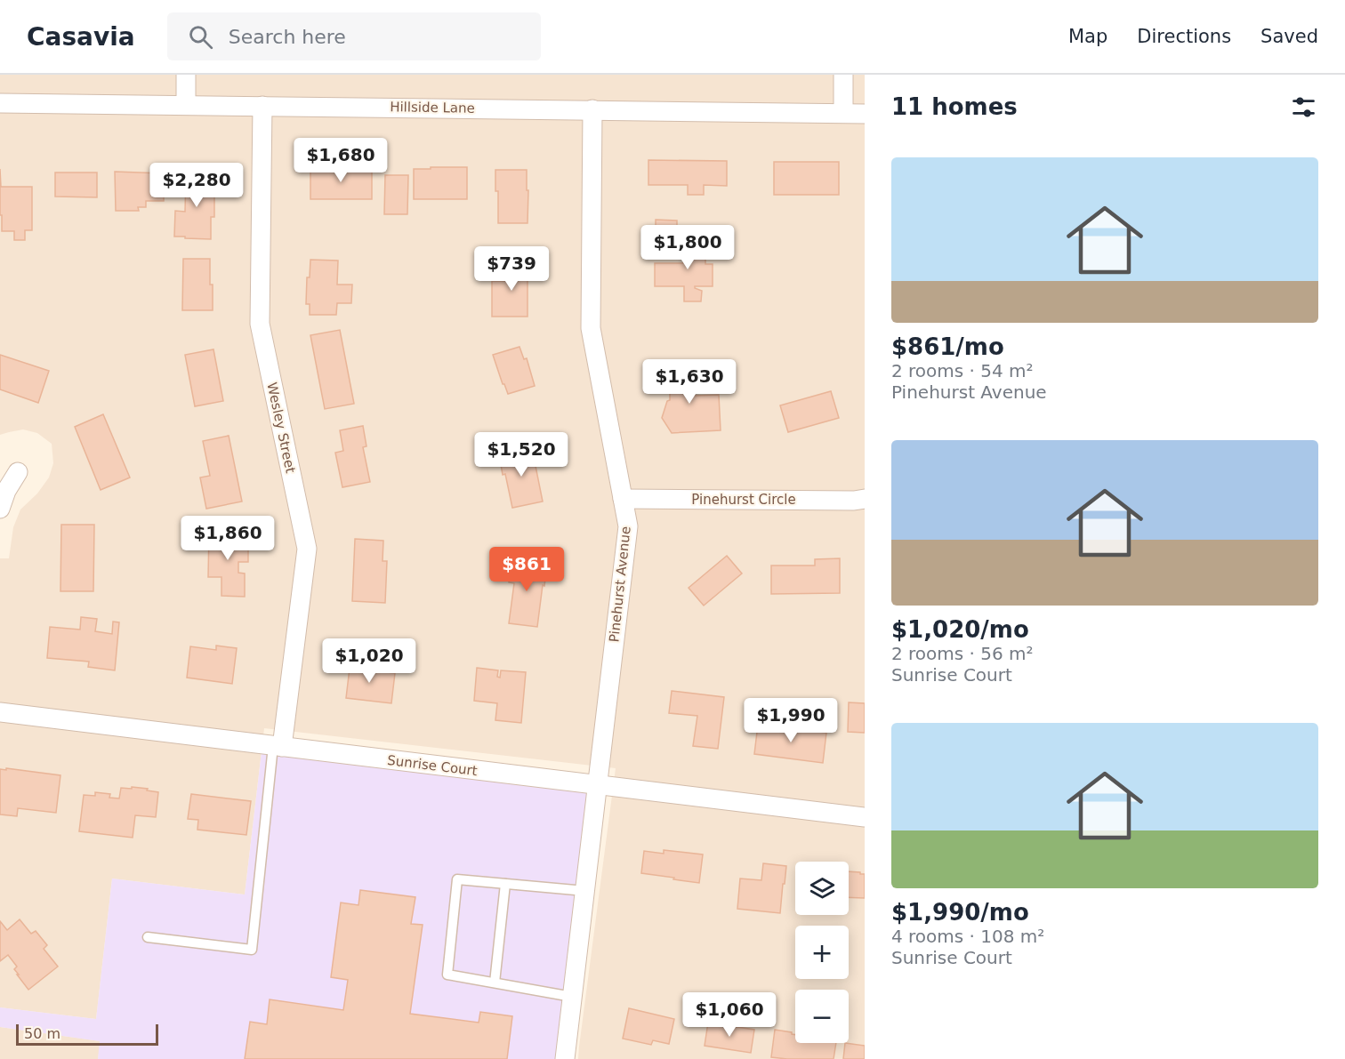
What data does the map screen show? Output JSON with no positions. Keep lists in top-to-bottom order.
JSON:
{
  "streets": {
    "street": [
      "Hillside Lane",
      "Wesley Street",
      "Pinehurst Circle",
      "Pinehurst Avenue",
      "Sunrise Court"
    ]
  },
  "crossings": [
    ["Hillside Lane", "Wesley Street"],
    ["Hillside Lane", "Pinehurst Avenue"],
    ["Wesley Street", "Sunrise Court"],
    ["Pinehurst Circle", "Pinehurst Avenue"],
    ["Pinehurst Avenue", "Sunrise Court"]
  ],
  "scale_bar": "50 m",
  "page": {
    "header": "Casavia",
    "search": "Search here",
    "nav": ["Map", "Directions", "Saved"],
    "heading": "11 homes",
    "price": [
      "$1,680",
      "$2,280",
      "$1,800",
      "$739",
      "$1,630",
      "$1,520",
      "$1,860",
      "$861",
      "$1,020",
      "$1,990",
      "$1,060"
    ],
    "list": [
      {
        "name": "$861/mo",
        "note": "2 rooms · 54 m² · Pinehurst Avenue"
      },
      {
        "name": "$1,020/mo",
        "note": "2 rooms · 56 m² · Sunrise Court"
      },
      {
        "name": "$1,990/mo",
        "note": "4 rooms · 108 m² · Sunrise Court"
      }
    ],
    "map_buttons": ["+", "−"],
    "scale": "50 m"
  }
}
